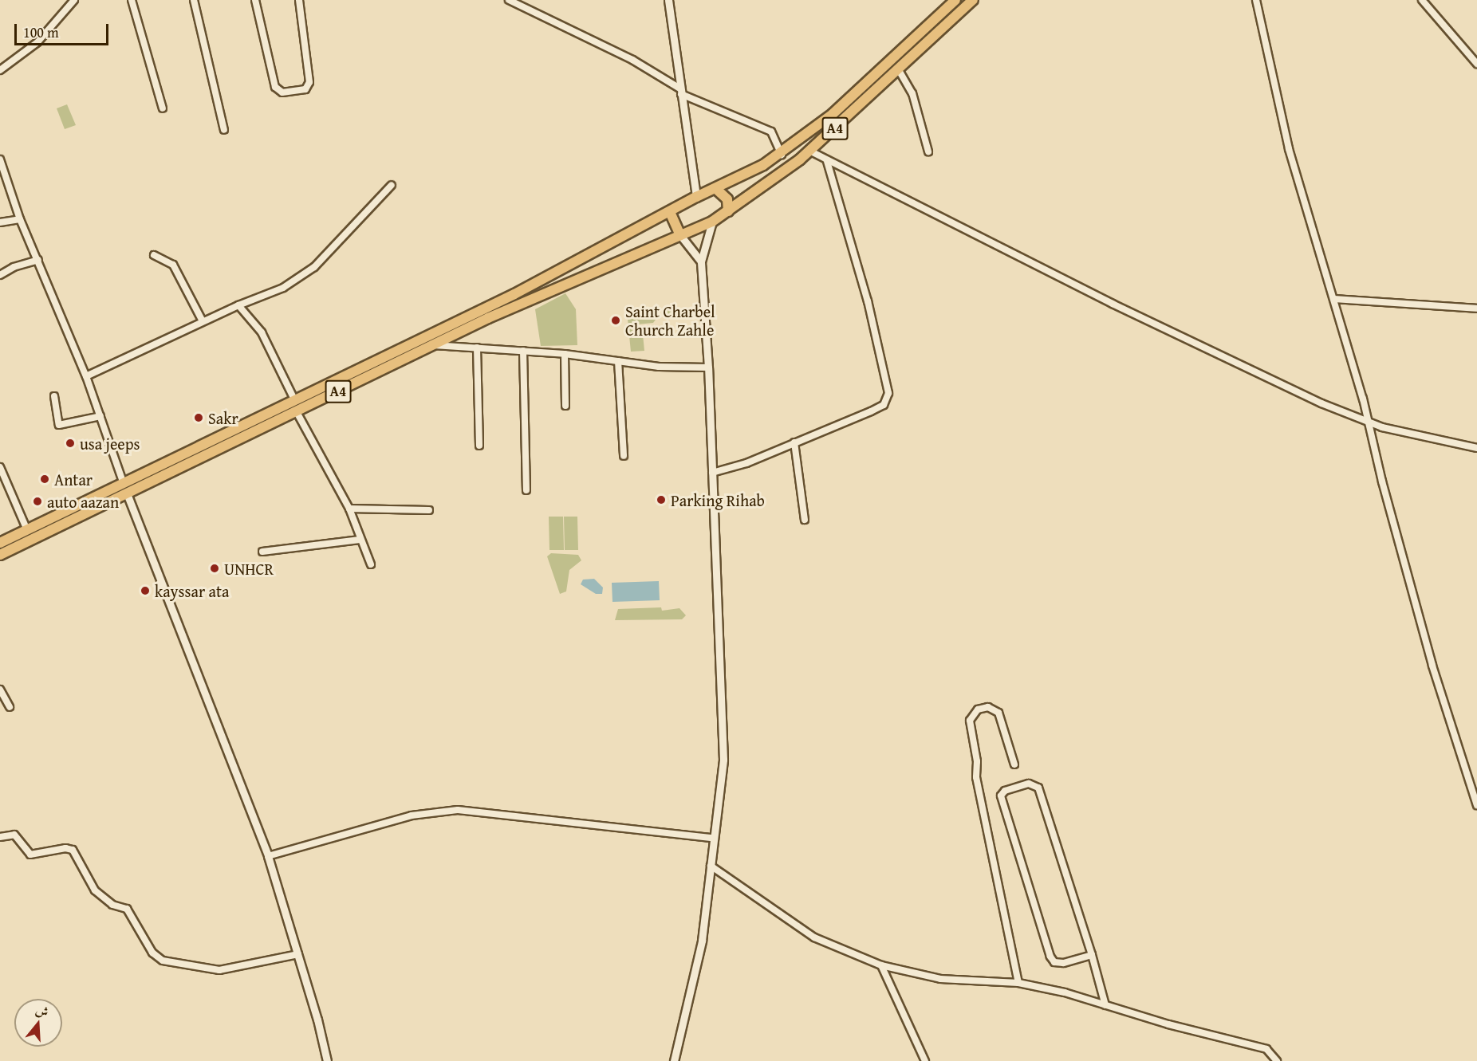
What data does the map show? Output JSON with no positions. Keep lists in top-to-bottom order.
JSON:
{
  "streets": {
    "highway": ["A4"]
  },
  "places": [
    "Saint Charbel Church Zahle",
    "Sakr",
    "usa jeeps",
    "Antar",
    "Parking Rihab",
    "auto aazan",
    "UNHCR",
    "kayssar ata"
  ],
  "scale_bar": "100 m",
  "north": "top"
}
